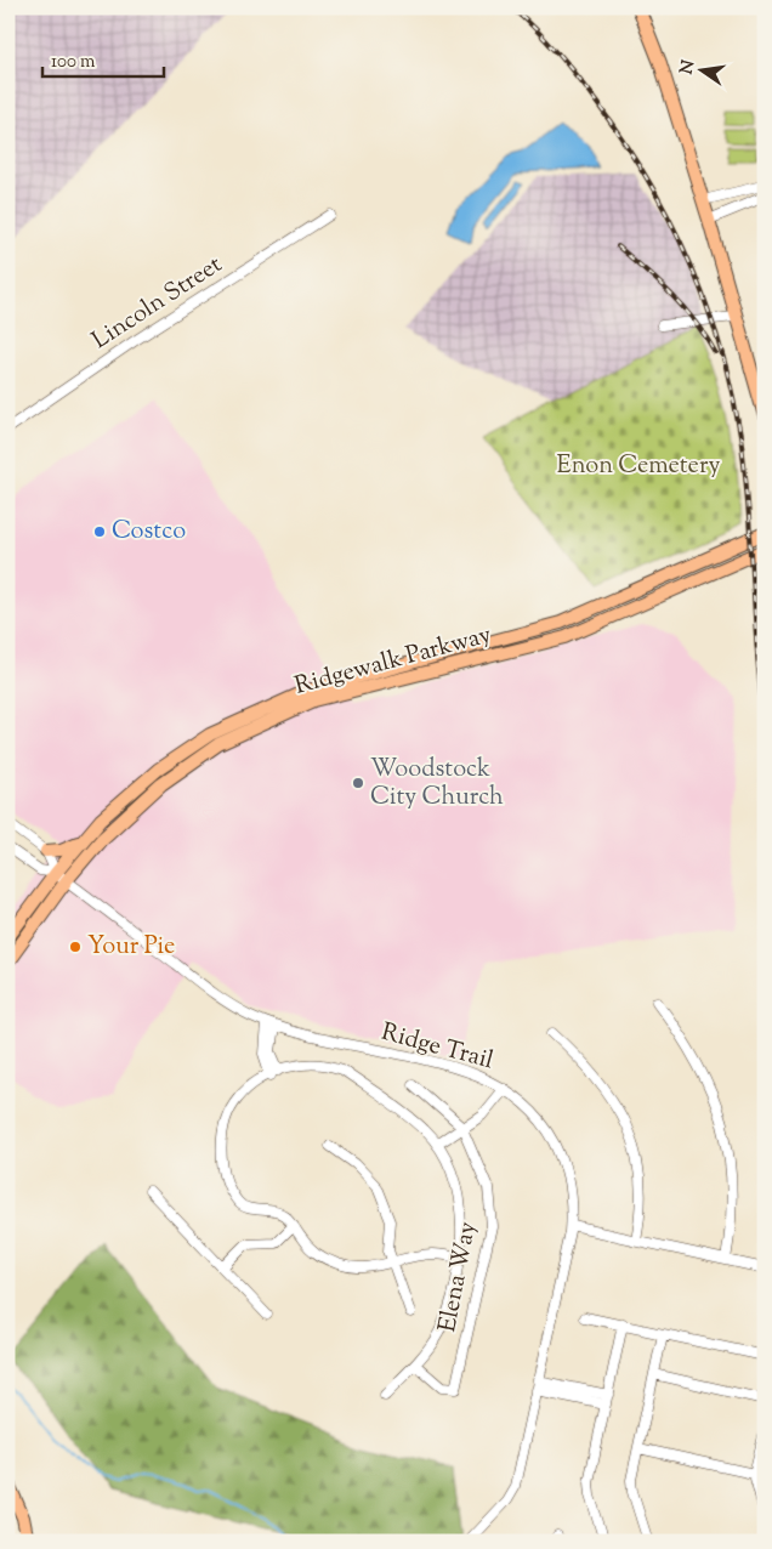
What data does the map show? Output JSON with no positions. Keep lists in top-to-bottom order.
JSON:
{
  "streets": {
    "main road": ["Ridgewalk Parkway"],
    "street": ["Lincoln Street", "Ridge Trail", "Elena Way"]
  },
  "crossings": [
    ["Ridgewalk Parkway", "Ridge Trail"]
  ],
  "parks": ["Enon Cemetery"],
  "places": ["Costco", "Woodstock City Church", "Your Pie"],
  "scale_bar": "100 m",
  "north": "left"
}
